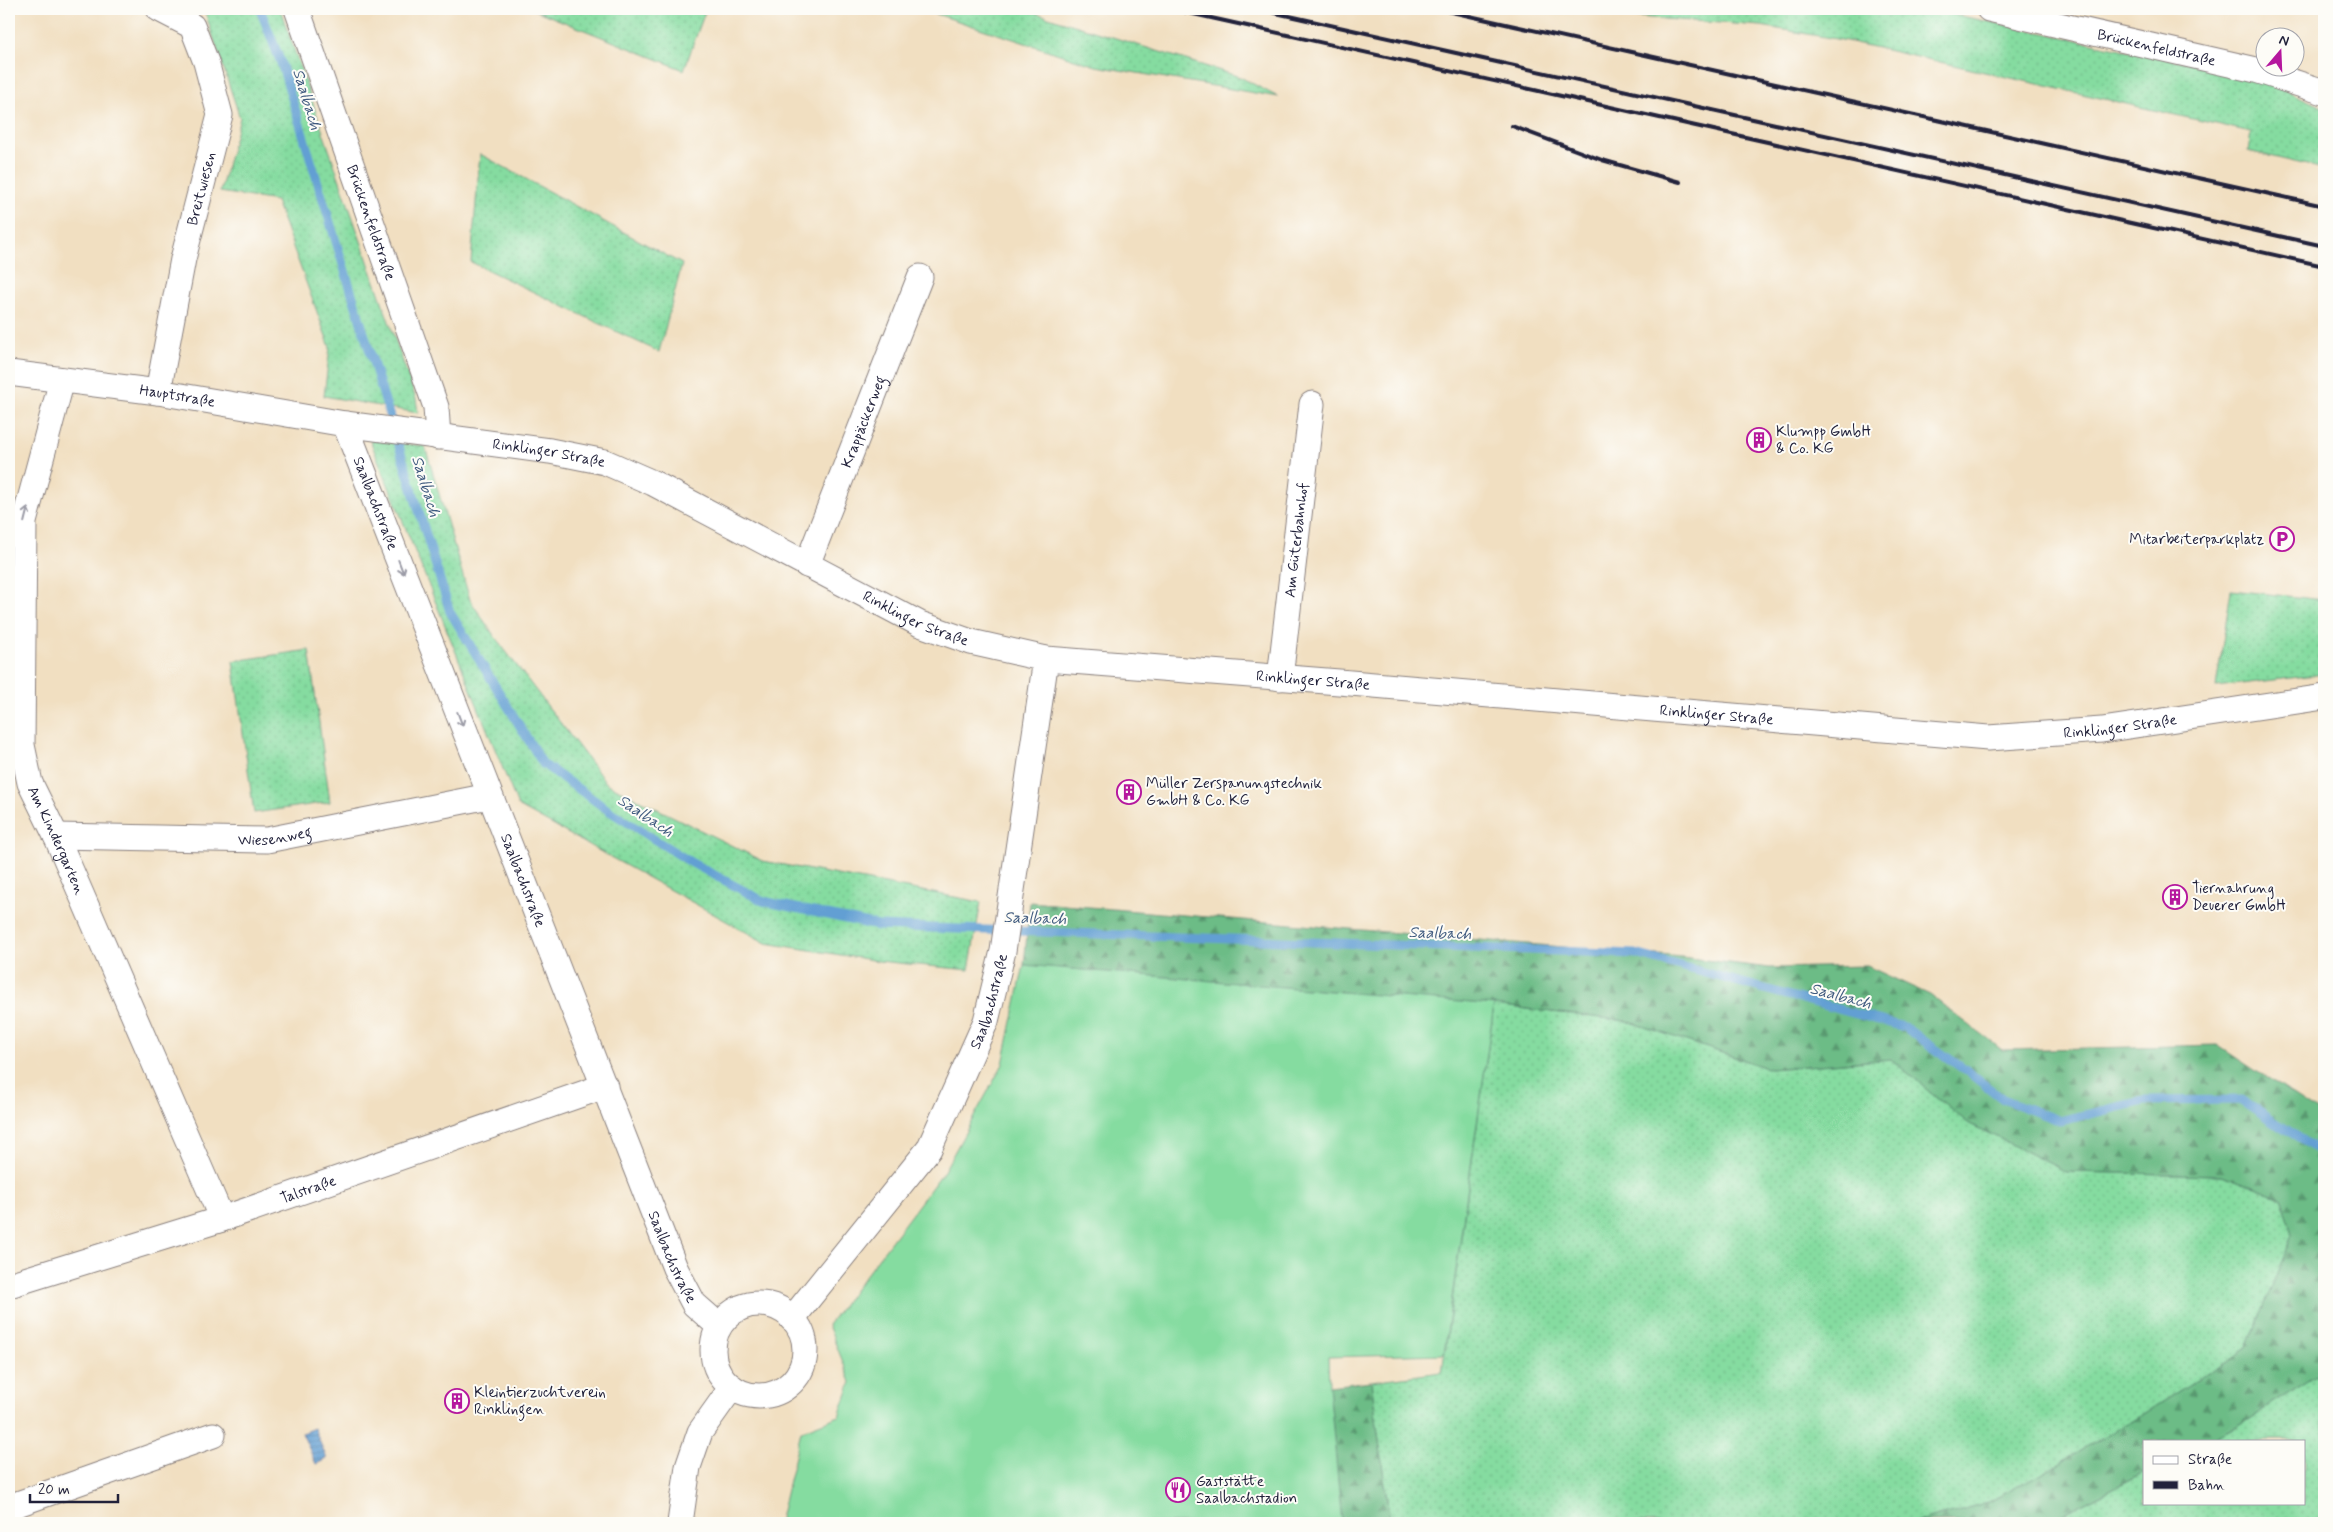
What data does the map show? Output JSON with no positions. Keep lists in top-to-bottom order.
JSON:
{
  "streets": {
    "street": [
      "Brückenfeldstraße",
      "Breitwiesen",
      "Hauptstraße",
      "Krappäckerweg",
      "Rinklinger Straße",
      "Saalbachstraße",
      "Am Güterbahnhof",
      "Wiesenweg",
      "Am Kindergarten",
      "Talstraße"
    ]
  },
  "crossings": [
    ["Brückenfeldstraße", "Rinklinger Straße"],
    ["Breitwiesen", "Hauptstraße"],
    ["Hauptstraße", "Rinklinger Straße"],
    ["Hauptstraße", "Saalbachstraße"],
    ["Hauptstraße", "Am Kindergarten"],
    ["Krappäckerweg", "Rinklinger Straße"],
    ["Rinklinger Straße", "Saalbachstraße"],
    ["Rinklinger Straße", "Am Güterbahnhof"],
    ["Saalbachstraße", "Wiesenweg"],
    ["Saalbachstraße", "Talstraße"],
    ["Wiesenweg", "Am Kindergarten"],
    ["Am Kindergarten", "Talstraße"]
  ],
  "one_way": ["Am Kindergarten"],
  "water": ["Saalbach"],
  "places": {
    "building": [
      "Klumpp GmbH & Co. KG",
      "Müller Zerspanungstechnik GmbH & Co. KG",
      "Tiernahrung Deuerer GmbH",
      "Kleintierzuchtverein Rinklingen"
    ],
    "parking": ["Mitarbeiterparkplatz"],
    "restaurant": ["Gaststätte Saalbachstadion"]
  },
  "legend": ["Straße", "Bahn"],
  "scale_bar": "20 m",
  "north": "top"
}
